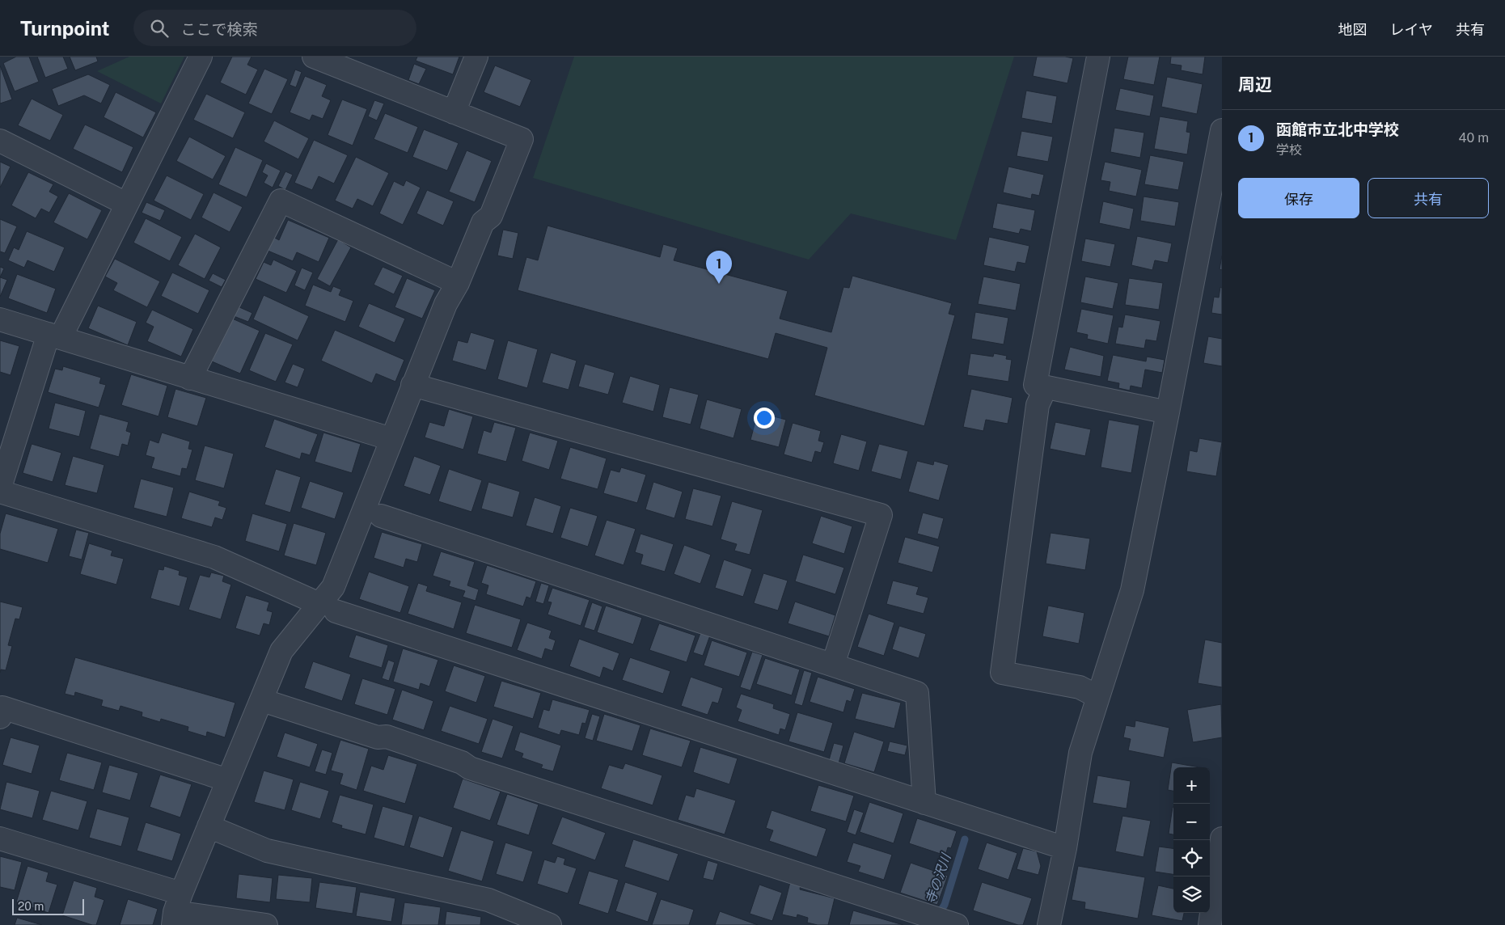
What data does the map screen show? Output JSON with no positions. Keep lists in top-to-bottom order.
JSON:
{
  "water": ["寺の沢川"],
  "scale_bar": "20 m",
  "page": {
    "header": "Turnpoint",
    "search": "ここで検索",
    "nav": ["地図", "レイヤ", "共有"],
    "heading": "周辺",
    "list": [
      {
        "mark": "1",
        "name": "函館市立北中学校",
        "note": "学校",
        "value": "40 m"
      }
    ],
    "buttons": ["保存", "共有"],
    "pins": "1",
    "map_buttons": ["+", "−"],
    "scale": "20 m"
  }
}
